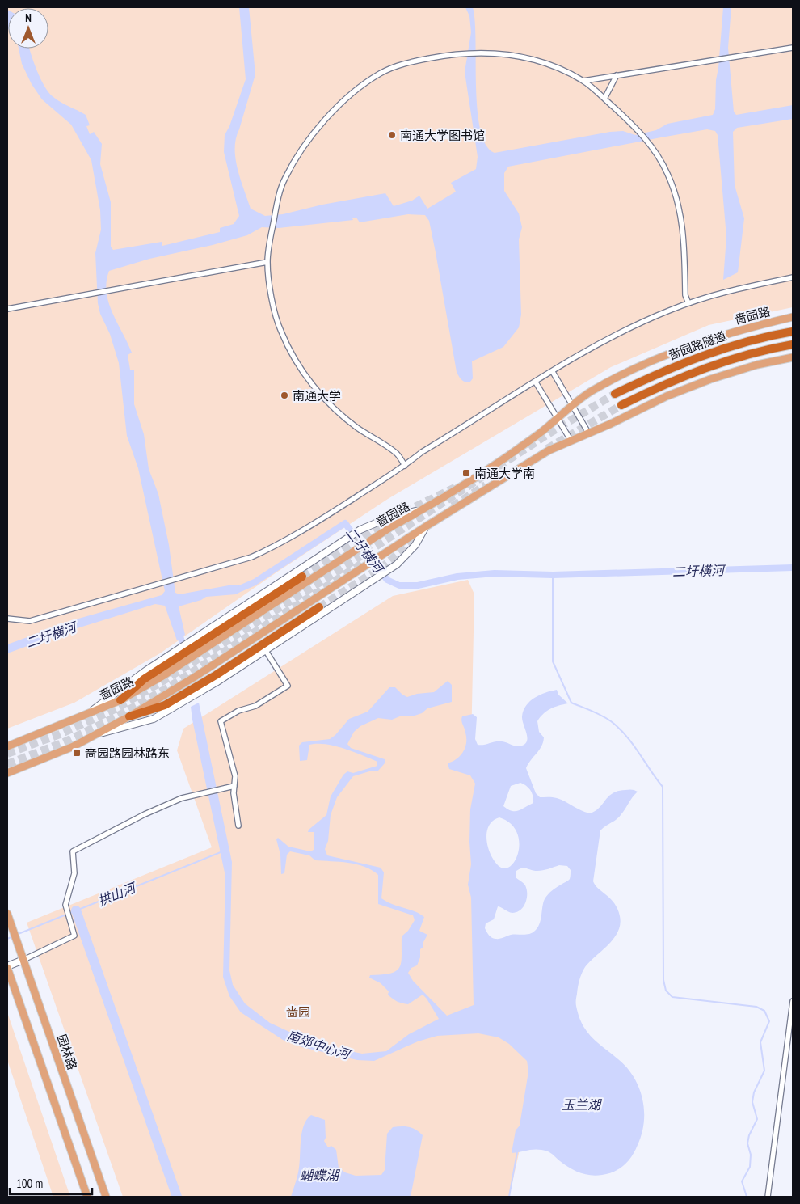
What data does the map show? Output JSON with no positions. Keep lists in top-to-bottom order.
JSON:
{
  "streets": {
    "highway": ["啬园路隧道"],
    "main road": ["啬园路", "园林路"]
  },
  "water": [
    "二圩横河",
    "拱山河",
    "南郊中心河",
    "玉兰湖",
    "蝴蝶湖"
  ],
  "parks": ["啬园"],
  "places": {
    "other": ["南通大学图书馆", "南通大学"],
    "transit": ["南通大学南", "啬园路园林路东"]
  },
  "scale_bar": "100 m",
  "north": "top"
}
